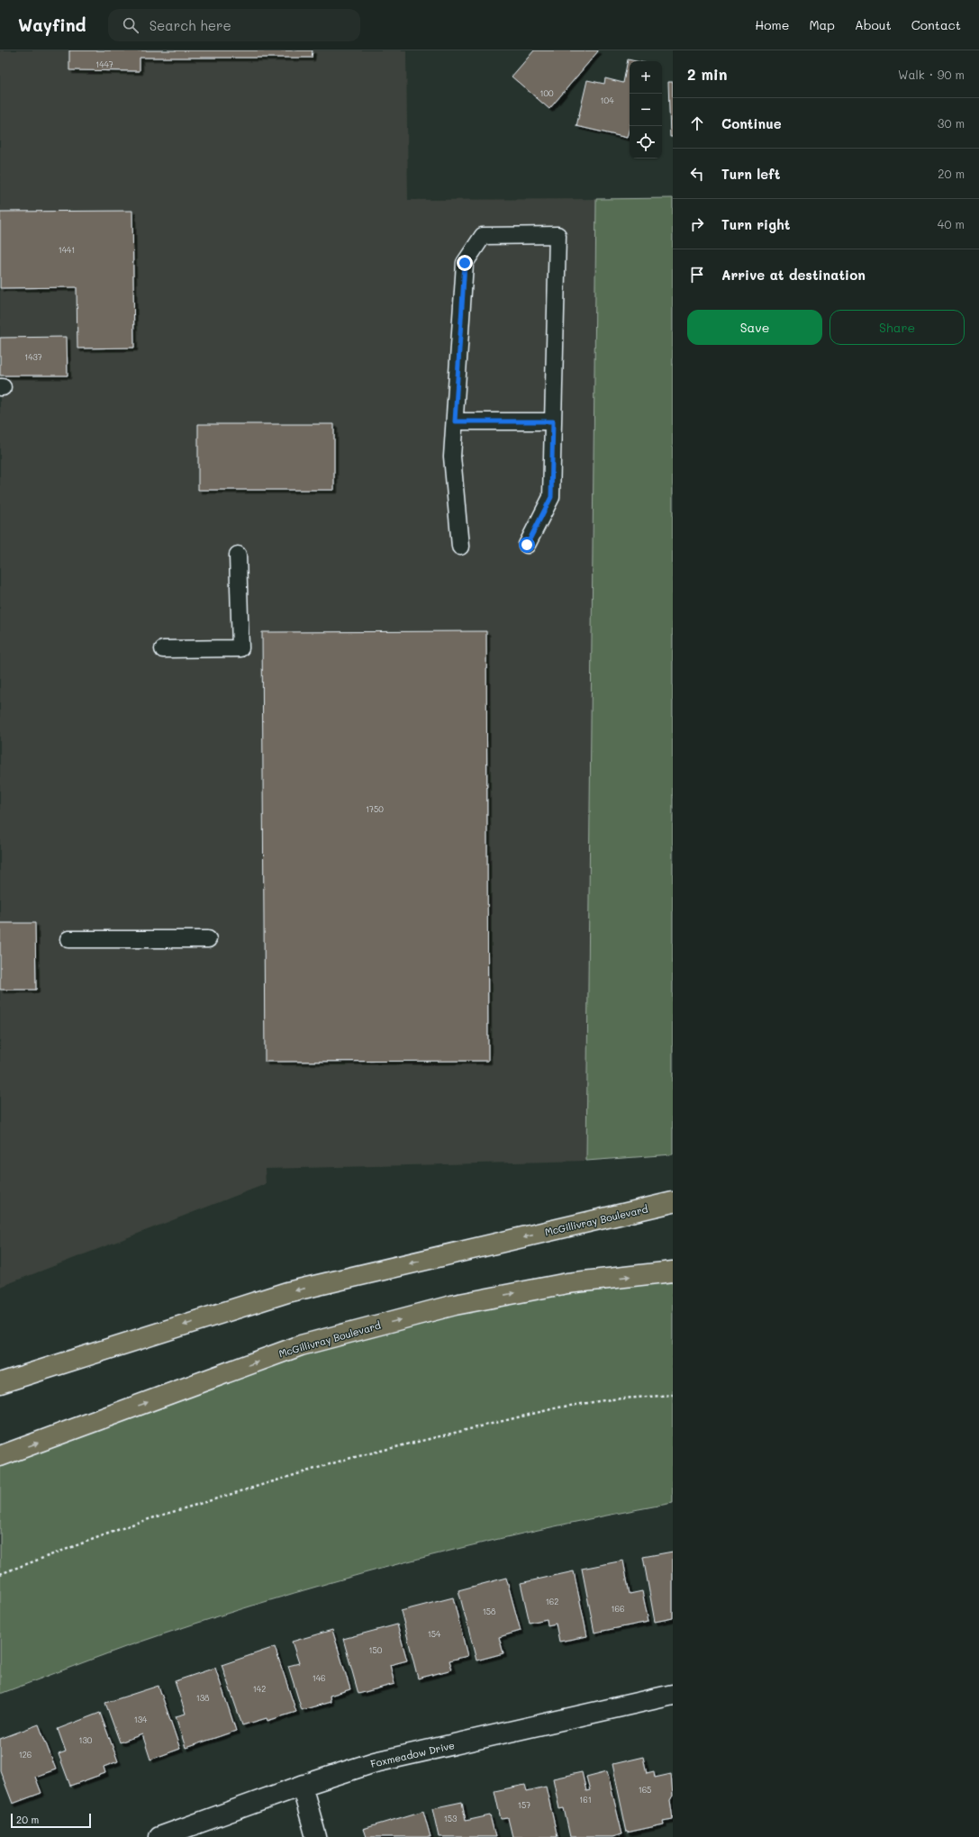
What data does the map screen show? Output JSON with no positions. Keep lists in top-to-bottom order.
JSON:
{
  "streets": {
    "main road": ["McGillivray Boulevard"],
    "street": ["Foxmeadow Drive"]
  },
  "house_numbers": [
    "1447",
    "100",
    "104",
    "1441",
    "1437",
    "1750",
    "162",
    "166",
    "158",
    "154",
    "150",
    "146",
    "142",
    "138",
    "134",
    "130",
    "126",
    "165",
    "161",
    "157",
    "153"
  ],
  "scale_bar": "20 m",
  "page": {
    "header": "Wayfind",
    "search": "Search here",
    "nav": [
      "Home",
      "Map",
      "About",
      "Contact"
    ],
    "heading": ["2 min", "Walk · 90 m"],
    "map_buttons": ["+", "−"],
    "list": [
      ["Continue", "30 m"],
      ["Turn left", "20 m"],
      ["Turn right", "40 m"],
      "Arrive at destination"
    ],
    "buttons": ["Save", "Share"],
    "scale": "20 m"
  }
}
